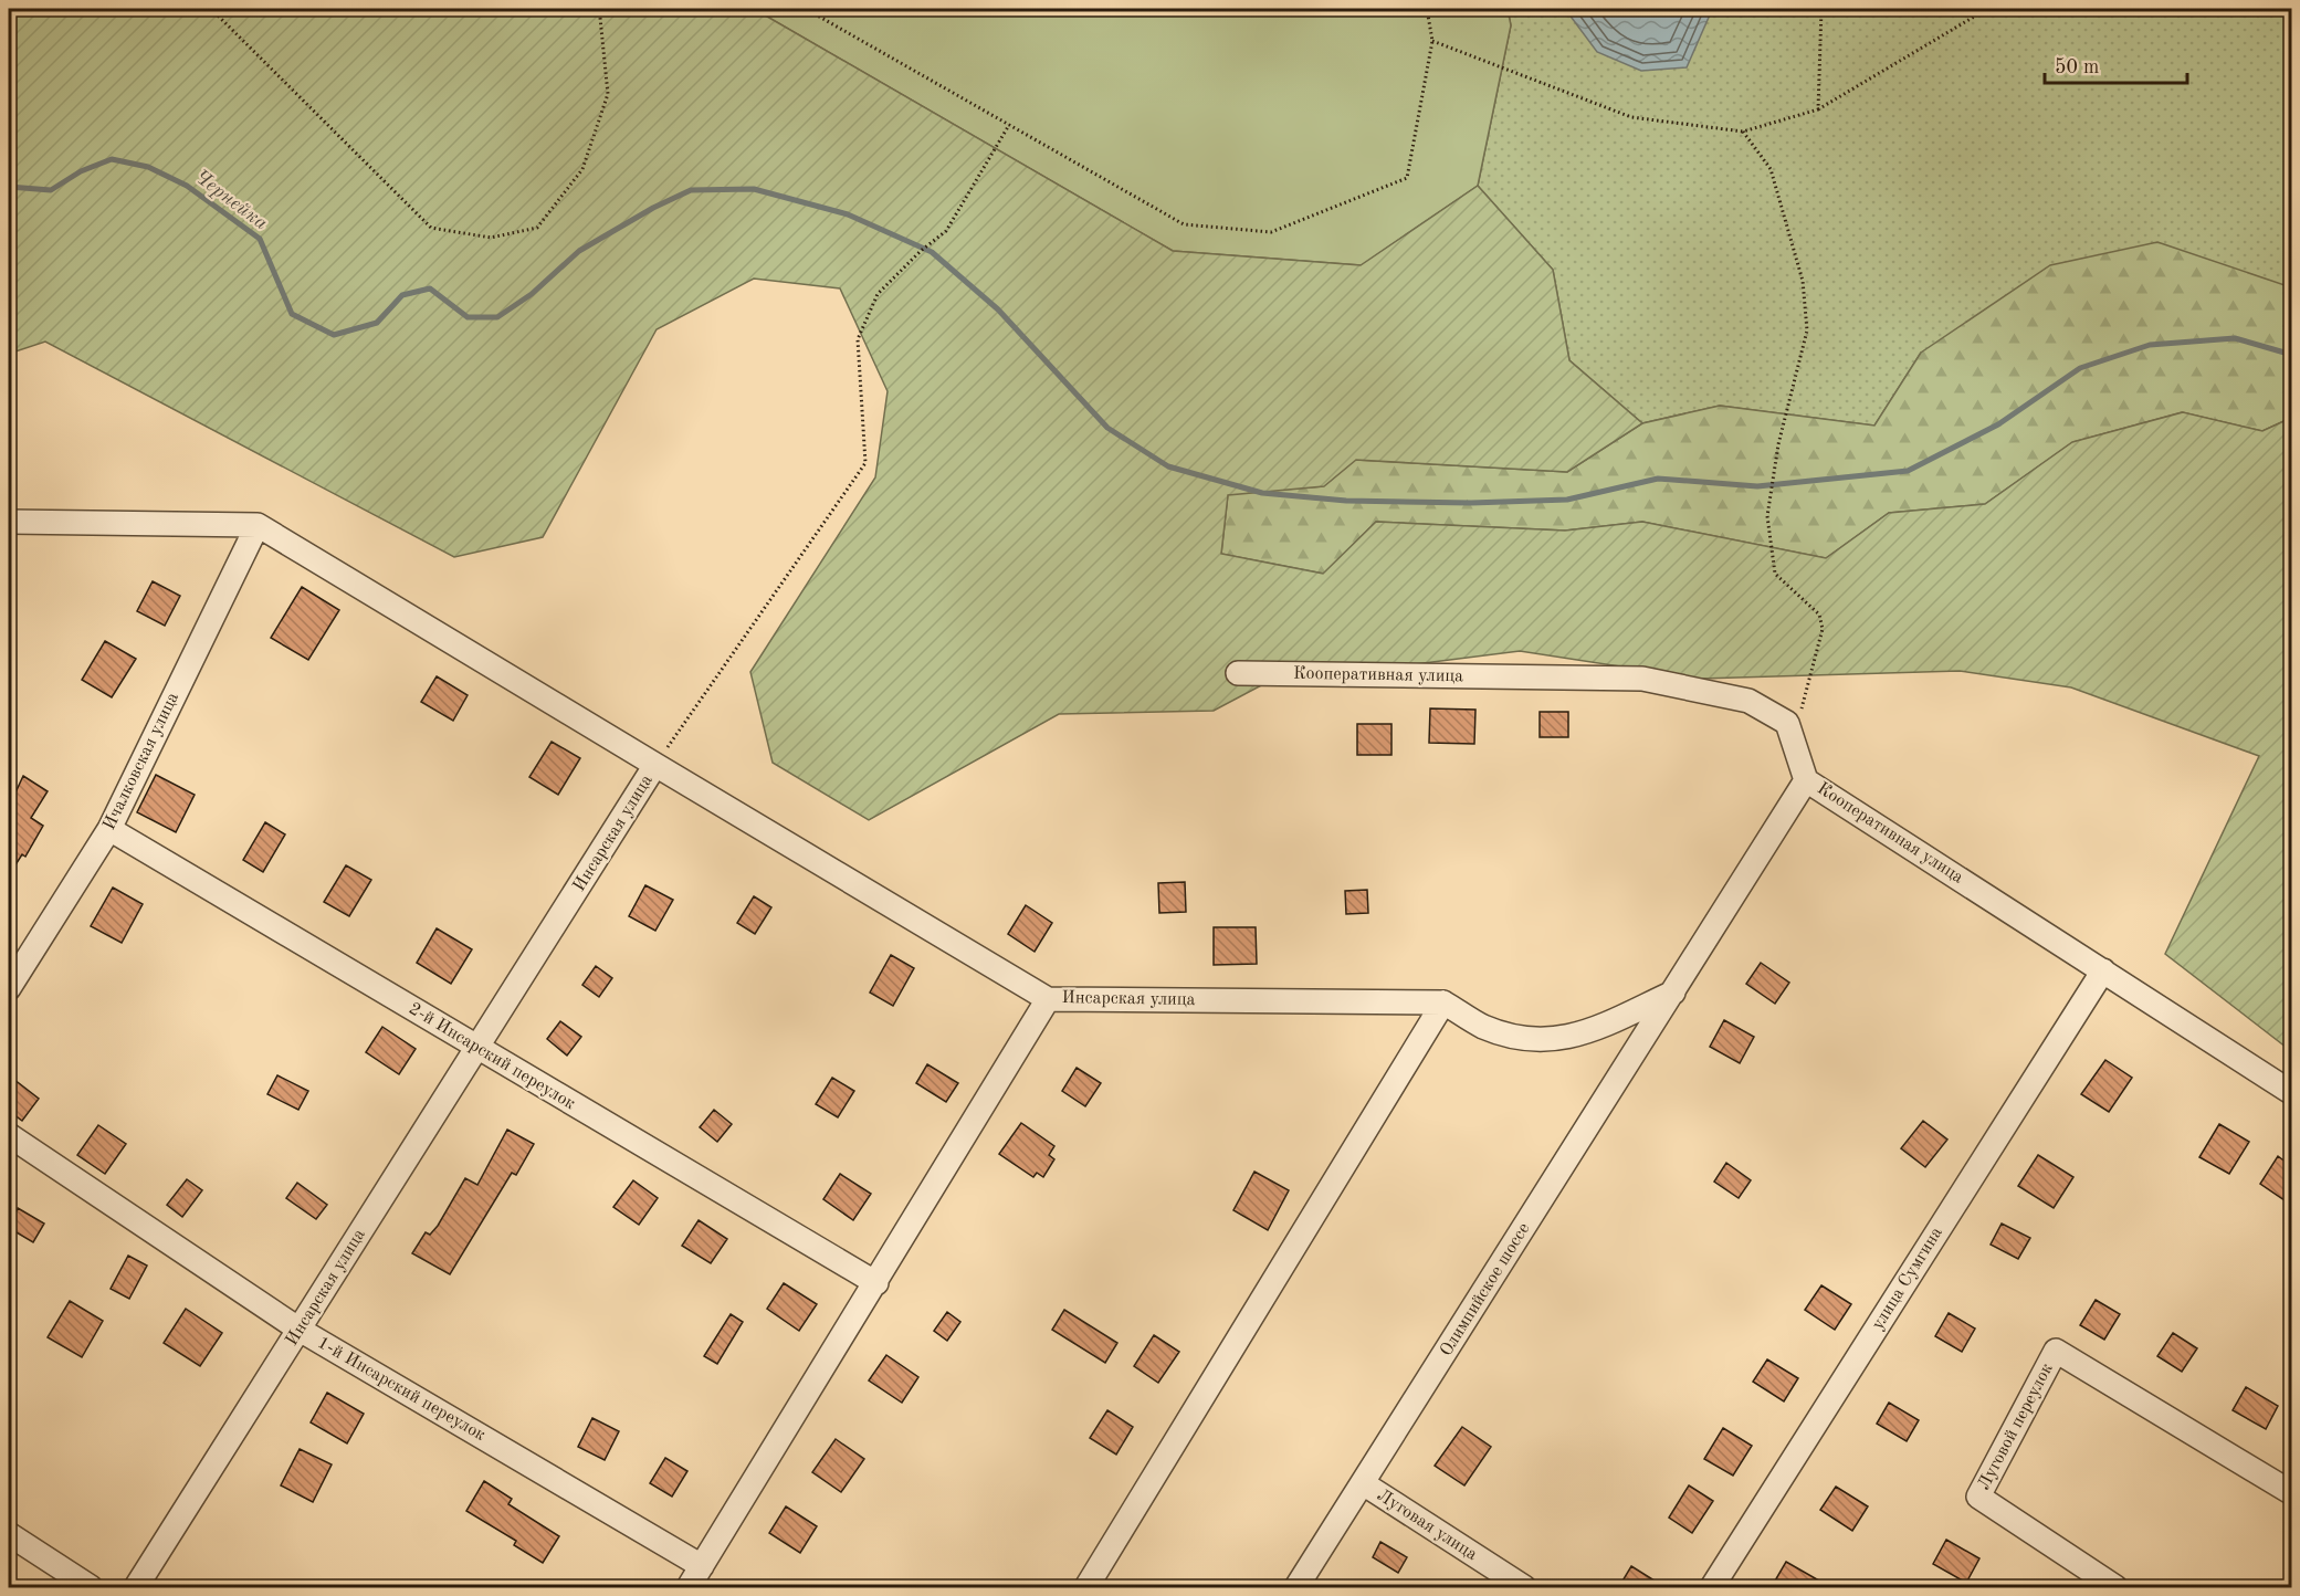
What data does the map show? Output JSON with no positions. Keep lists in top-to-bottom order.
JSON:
{
  "streets": {
    "street": [
      "Кооперативная улица",
      "Ичалковская улица",
      "Инсарская улица",
      "2-й Инсарский переулок",
      "улица Сумгина",
      "Олимпийское шоссе",
      "1-й Инсарский переулок",
      "Луговой переулок",
      "Луговая улица"
    ]
  },
  "crossings": [
    ["Кооперативная улица", "улица Сумгина"],
    ["Кооперативная улица", "Олимпийское шоссе"],
    ["Ичалковская улица", "2-й Инсарский переулок"],
    ["Инсарская улица", "2-й Инсарский переулок"],
    ["Инсарская улица", "1-й Инсарский переулок"],
    ["Олимпийское шоссе", "Луговая улица"]
  ],
  "water": ["Чернейка"],
  "scale_bar": "50 m"
}
